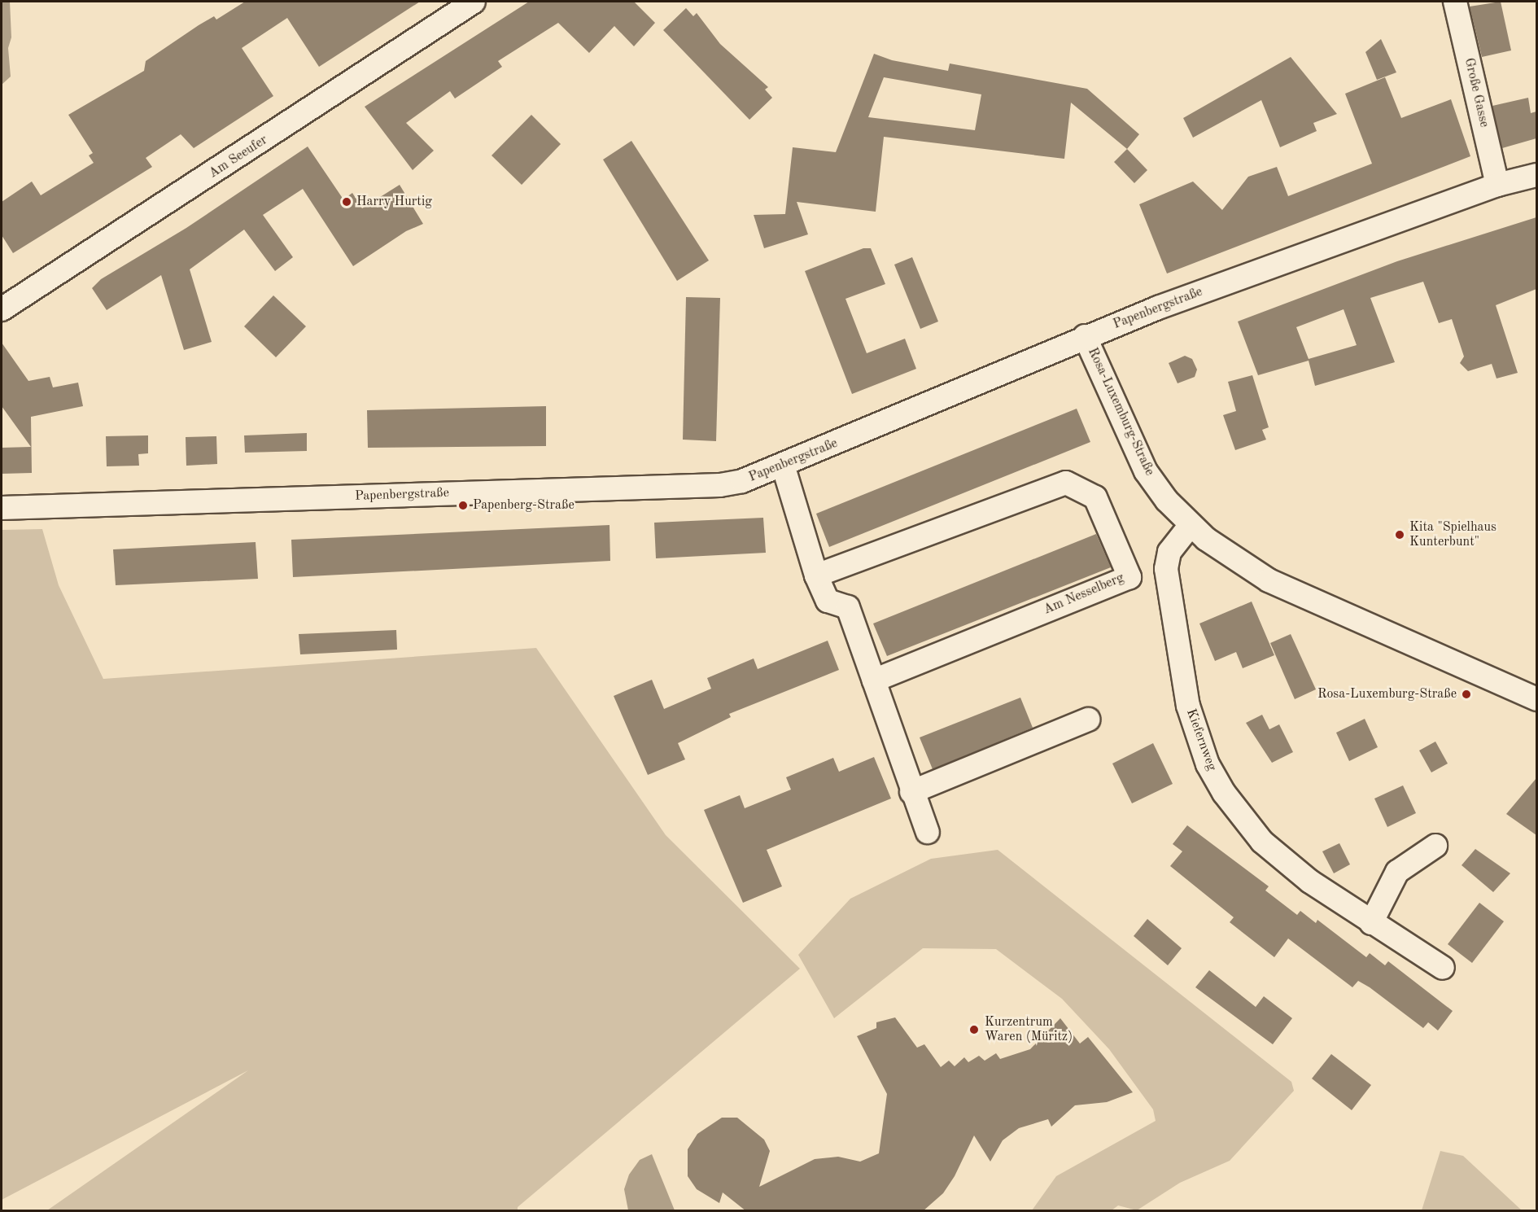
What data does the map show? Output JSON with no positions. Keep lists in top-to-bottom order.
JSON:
{
  "streets": {
    "street": [
      "Große Gasse",
      "Am Seeufer",
      "Papenbergstraße",
      "Rosa-Luxemburg-Straße",
      "Am Nesselberg",
      "Kiefernweg"
    ]
  },
  "crossings": [
    ["Große Gasse", "Papenbergstraße"],
    ["Papenbergstraße", "Rosa-Luxemburg-Straße"],
    ["Rosa-Luxemburg-Straße", "Kiefernweg"]
  ],
  "places": [
    "Harry Hurtig",
    "Papenberg-Straße",
    "Kita \"Spielhaus Kunterbunt\"",
    "Rosa-Luxemburg-Straße",
    "Kurzentrum Waren (Müritz)"
  ]
}
